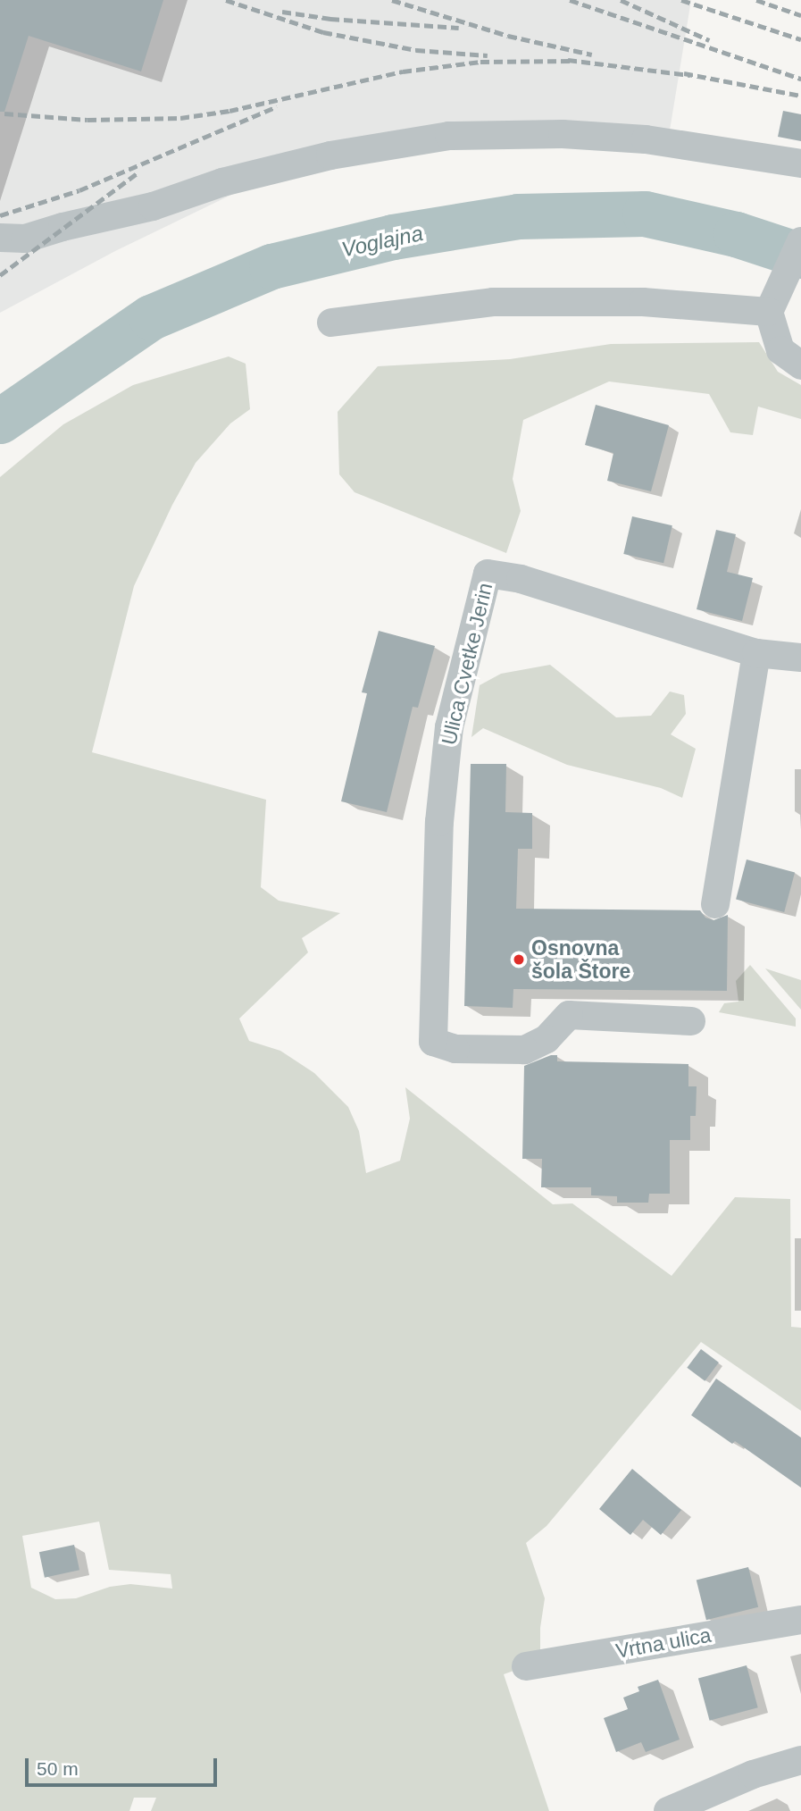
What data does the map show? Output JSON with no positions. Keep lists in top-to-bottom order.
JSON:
{
  "streets": {
    "street": ["Ulica Cvetke Jerin", "Vrtna ulica"]
  },
  "water": ["Voglajna"],
  "places": ["Osnovna šola Štore"],
  "scale_bar": "50 m"
}
